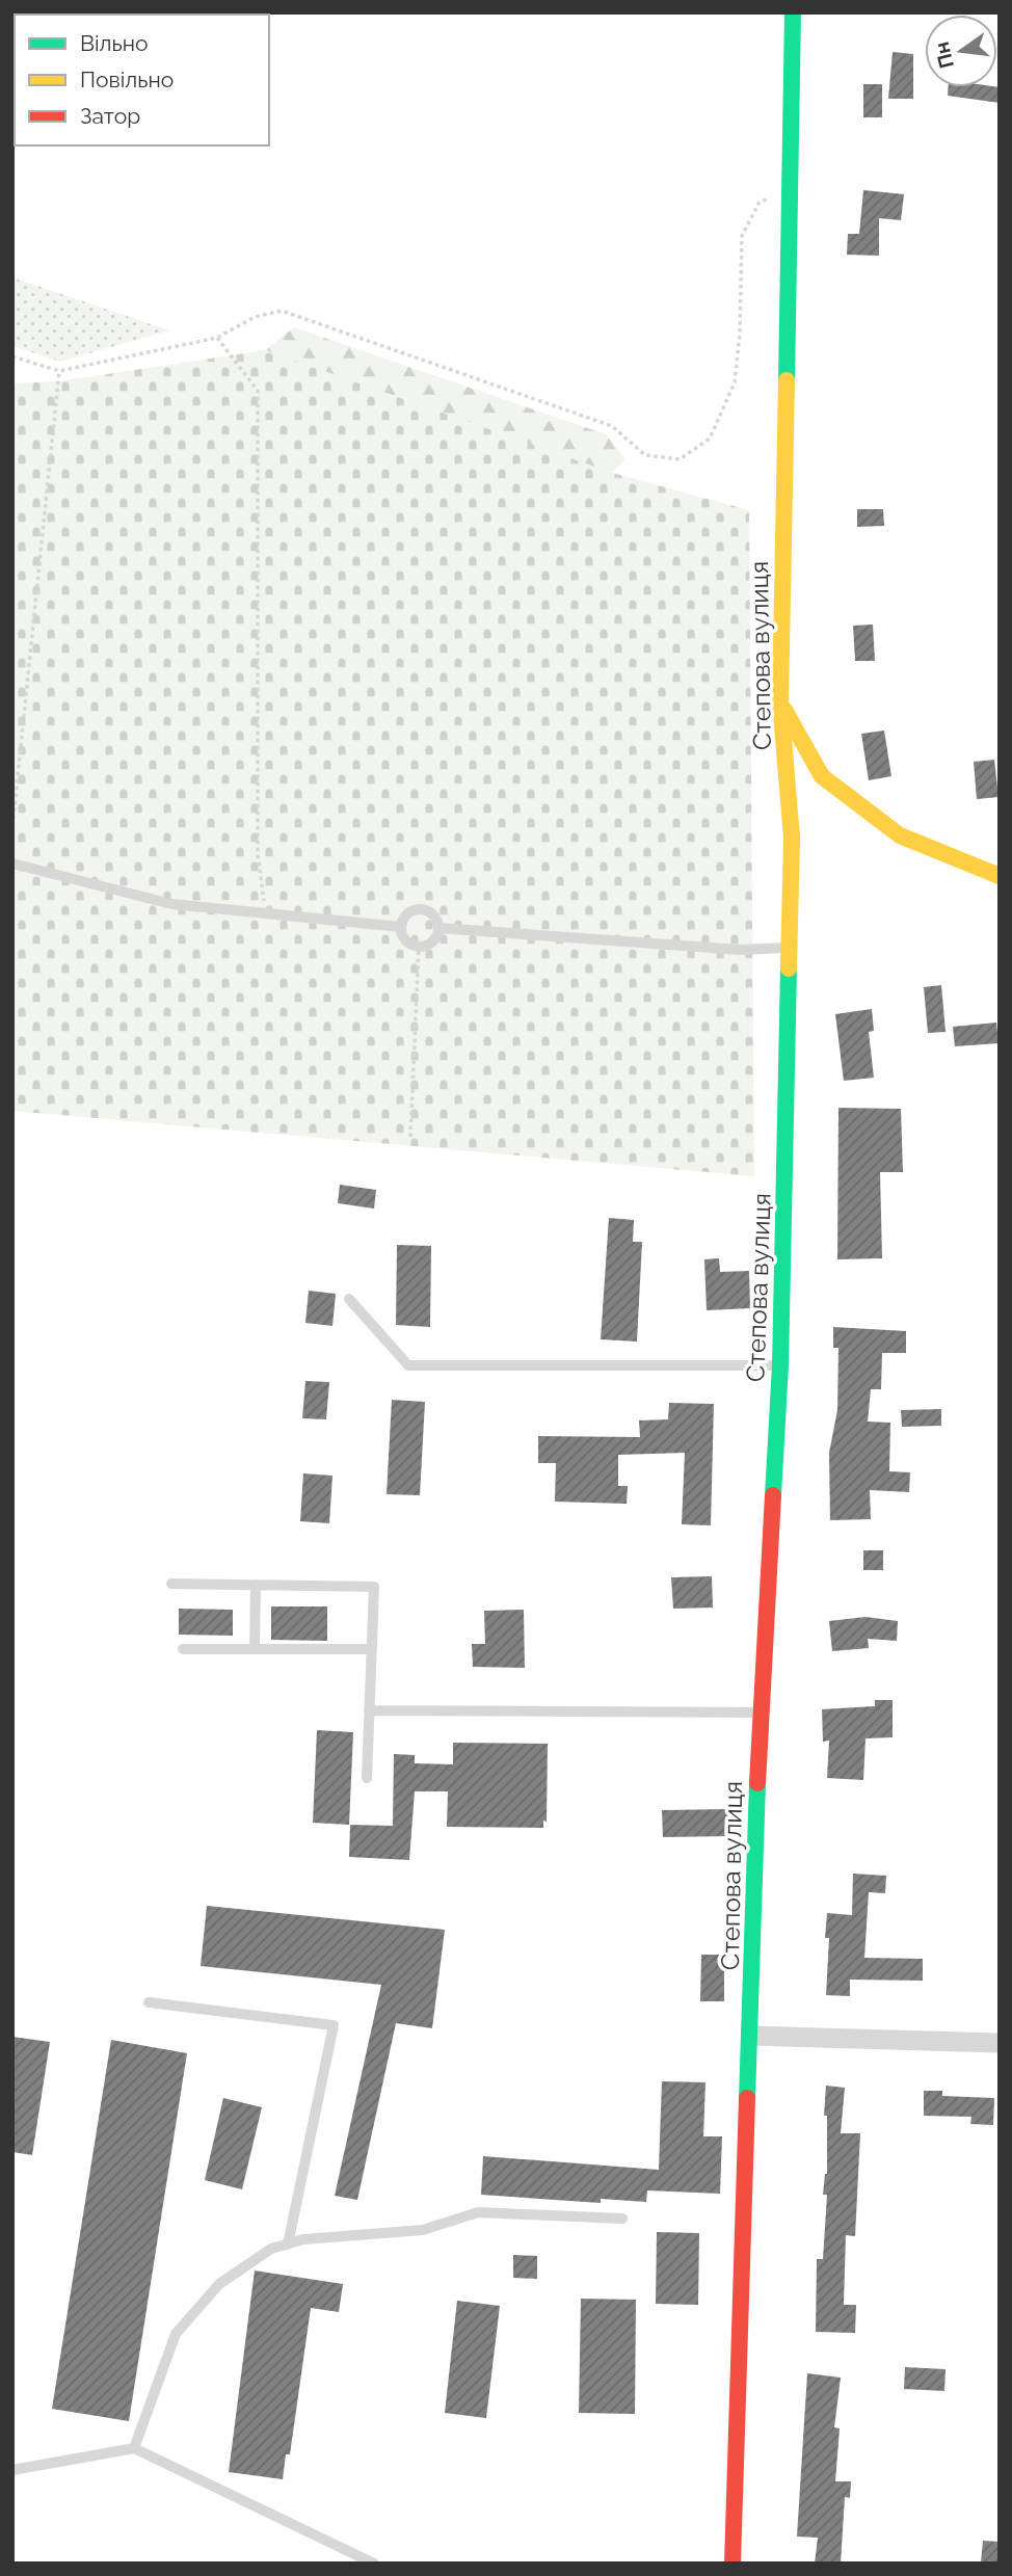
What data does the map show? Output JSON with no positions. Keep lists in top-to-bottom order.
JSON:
{
  "streets": {
    "street": ["Степова вулиця"]
  },
  "legend": ["Вільно", "Повільно", "Затор"],
  "north": "left"
}
